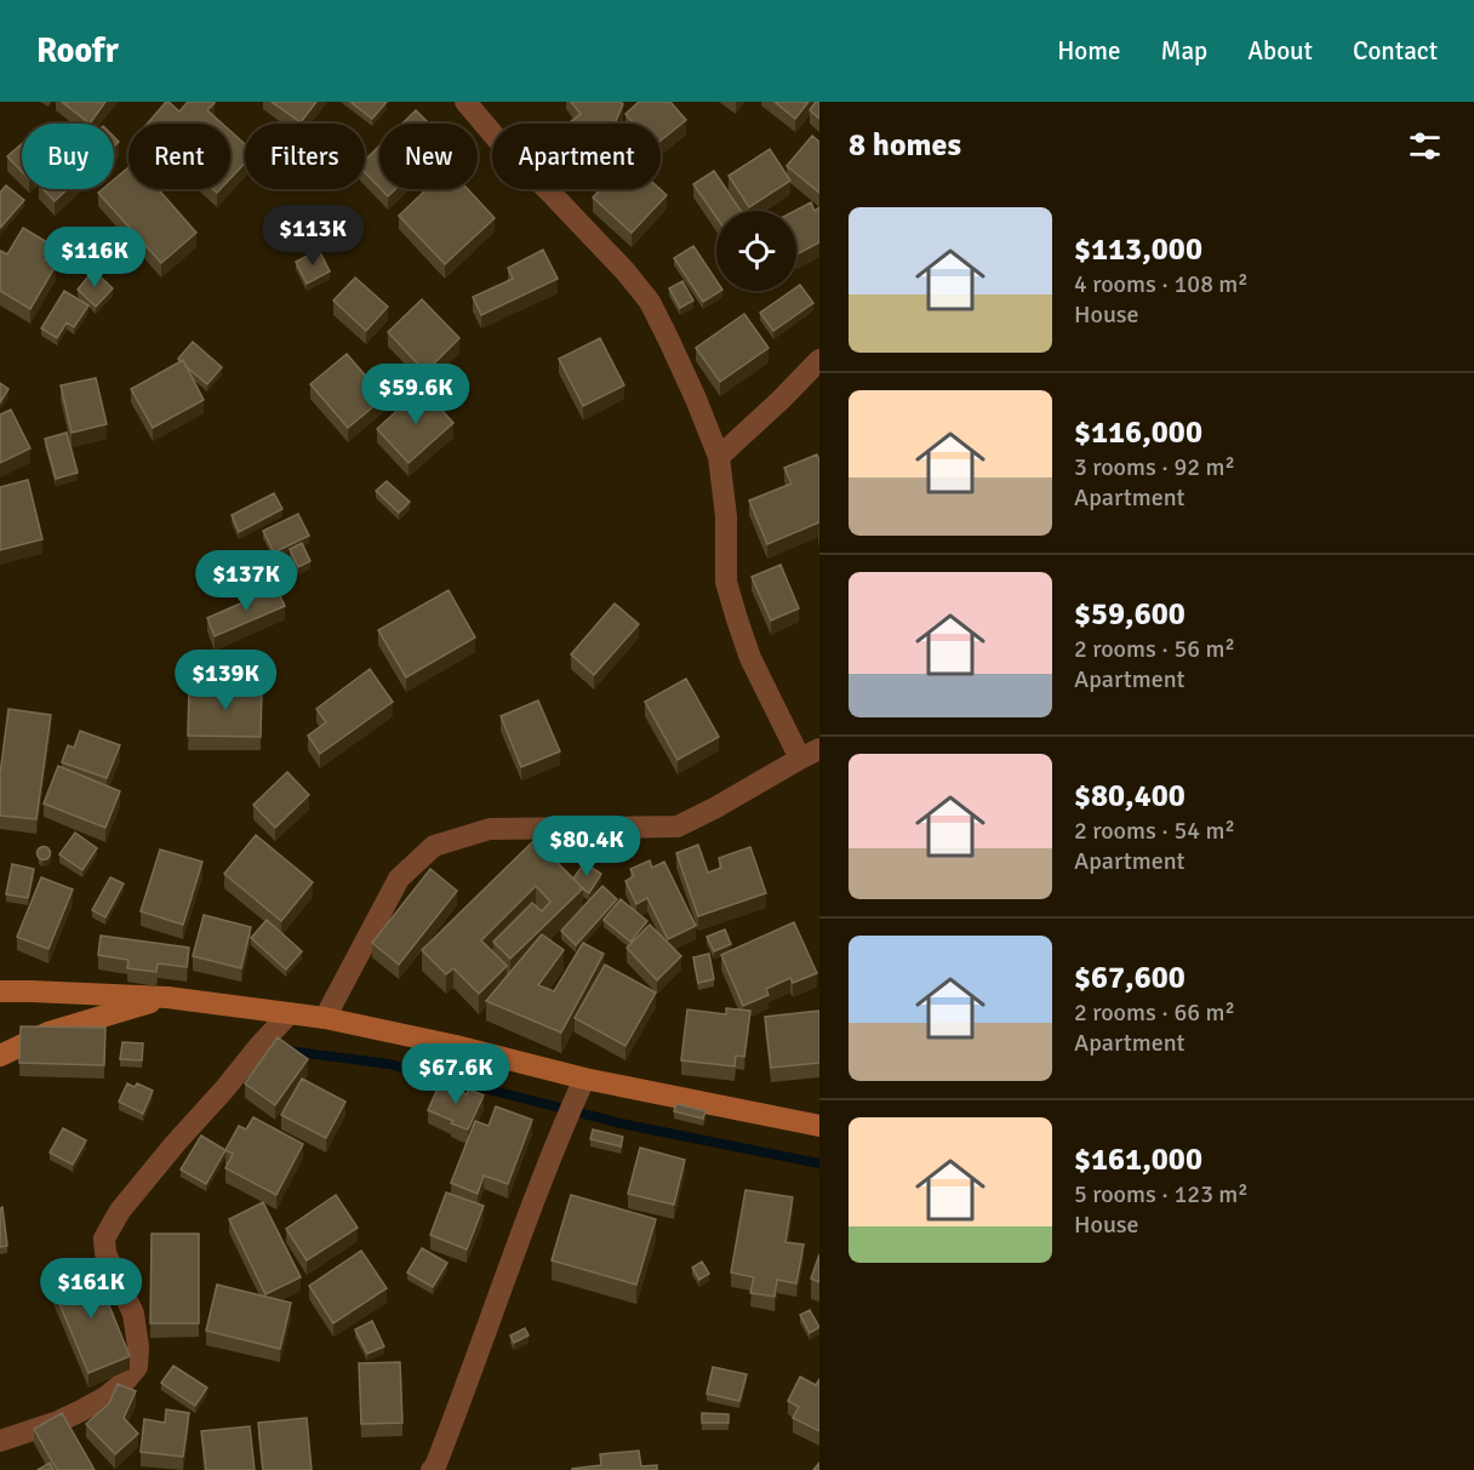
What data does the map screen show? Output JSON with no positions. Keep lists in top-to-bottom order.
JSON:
{
  "page": {
    "header": "Roofr",
    "nav": [
      "Home",
      "Map",
      "About",
      "Contact"
    ],
    "heading": "8 homes",
    "chip": [
      "Buy",
      "Rent",
      "Filters",
      "New",
      "Apartment"
    ],
    "list": [
      {
        "name": "$113,000",
        "note": "4 rooms · 108 m² · House"
      },
      {
        "name": "$116,000",
        "note": "3 rooms · 92 m² · Apartment"
      },
      {
        "name": "$59,600",
        "note": "2 rooms · 56 m² · Apartment"
      },
      {
        "name": "$80,400",
        "note": "2 rooms · 54 m² · Apartment"
      },
      {
        "name": "$67,600",
        "note": "2 rooms · 66 m² · Apartment"
      },
      {
        "name": "$161,000",
        "note": "5 rooms · 123 m² · House"
      }
    ],
    "price": [
      "$113K",
      "$116K",
      "$59.6K",
      "$137K",
      "$139K",
      "$80.4K",
      "$67.6K",
      "$161K"
    ]
  }
}
